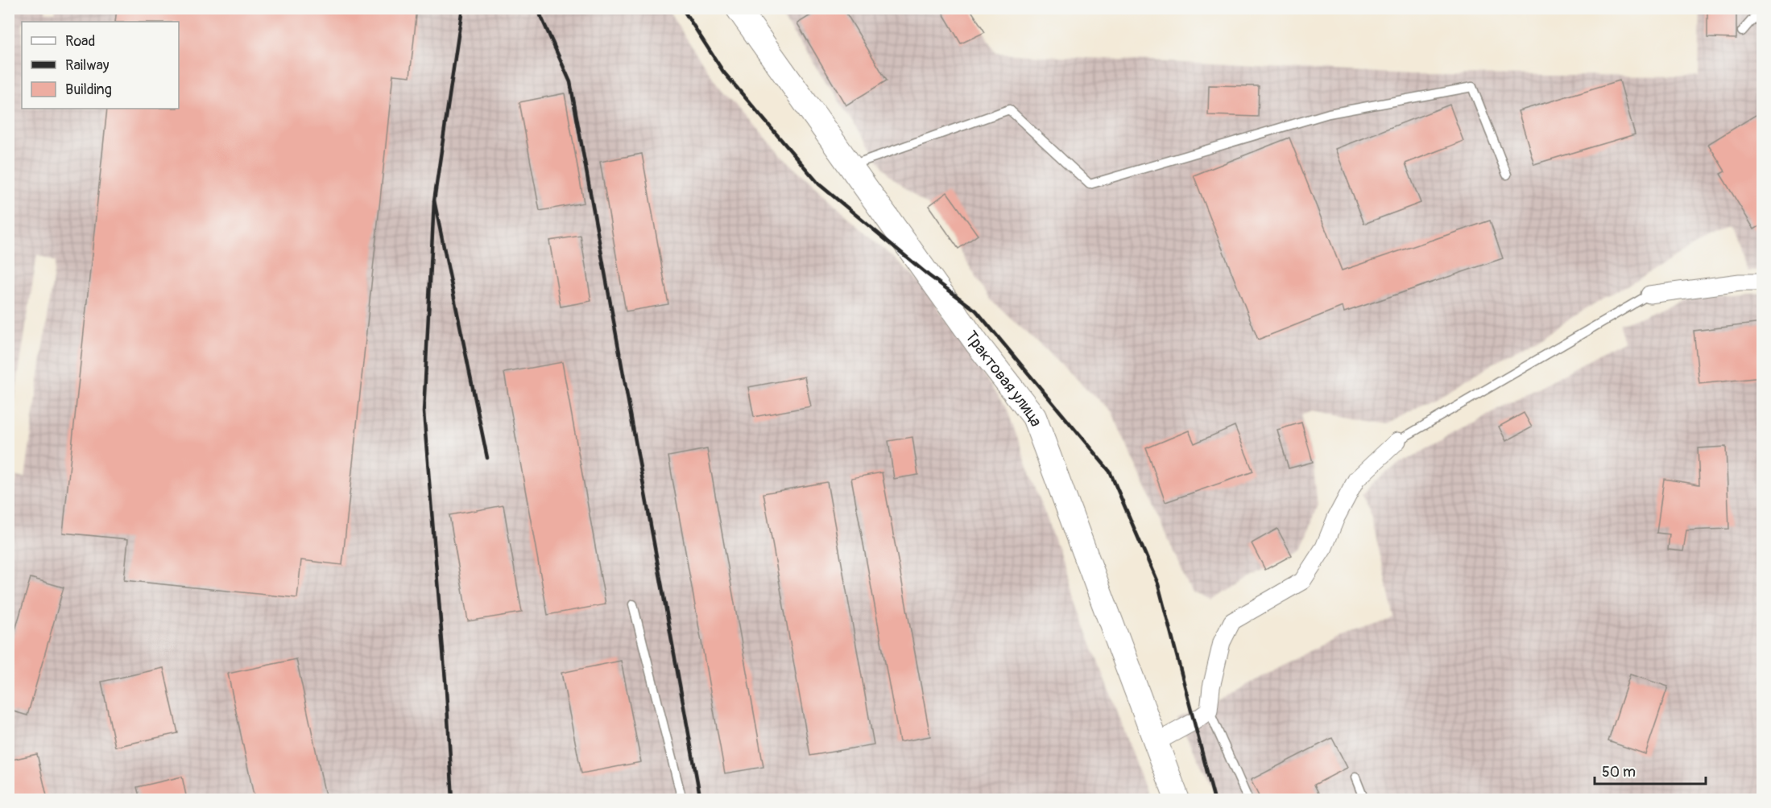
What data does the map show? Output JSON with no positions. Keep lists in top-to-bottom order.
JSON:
{
  "streets": {
    "main road": ["Трактовая улица"]
  },
  "legend": ["Road", "Railway", "Building"],
  "scale_bar": "50 m"
}
